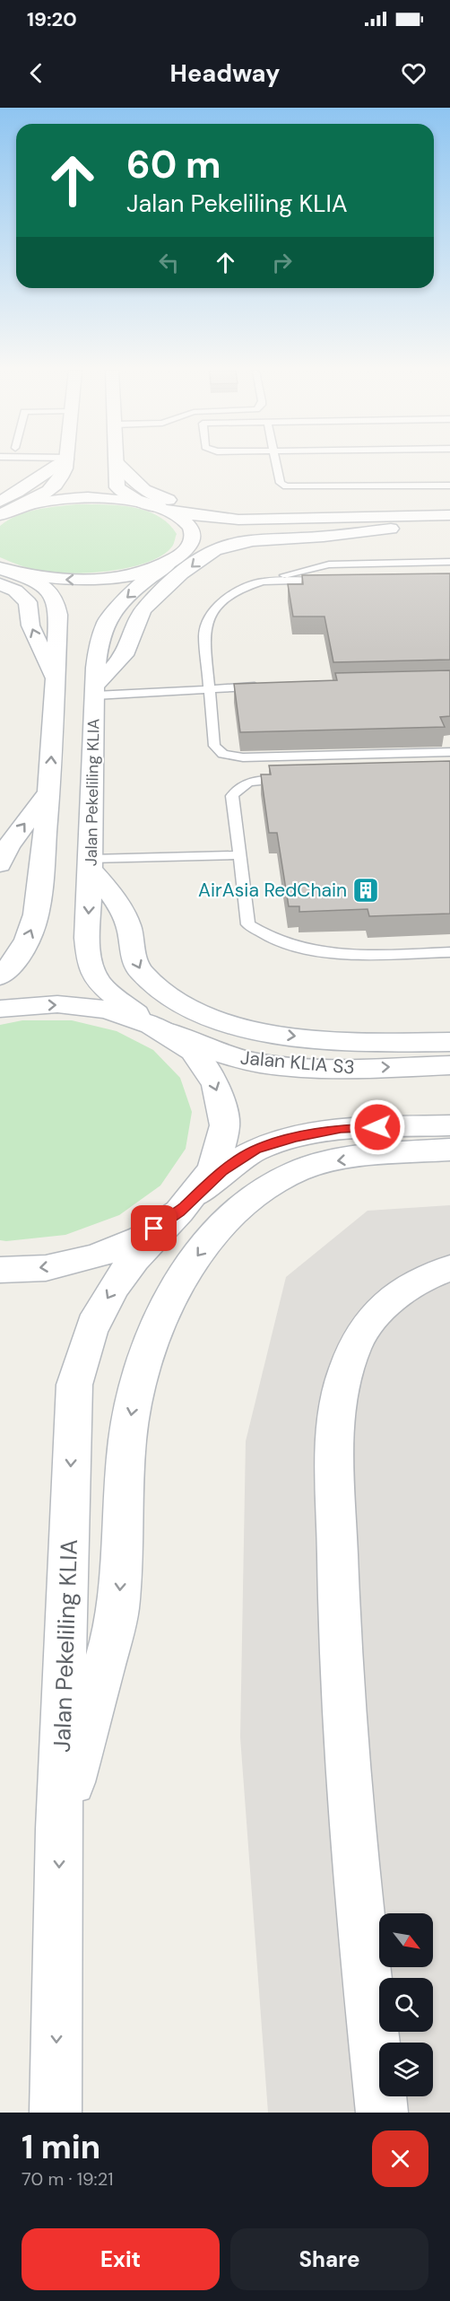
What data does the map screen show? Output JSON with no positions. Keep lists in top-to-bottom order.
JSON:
{
  "streets": {
    "main road": ["Jalan Pekeliling KLIA", "Jalan KLIA S3"]
  },
  "crossings": [
    ["Jalan Pekeliling KLIA", "Jalan KLIA S3"]
  ],
  "one_way": ["Jalan KLIA S3"],
  "places": {
    "building": ["AirAsia RedChain"]
  },
  "north": "bottom right",
  "page": {
    "status": "19:20",
    "header": "Headway",
    "turn": ["60 m", "Jalan Pekeliling KLIA"],
    "heading": ["1 min", "70 m · 19:21"],
    "buttons": ["Exit", "Share"]
  }
}
